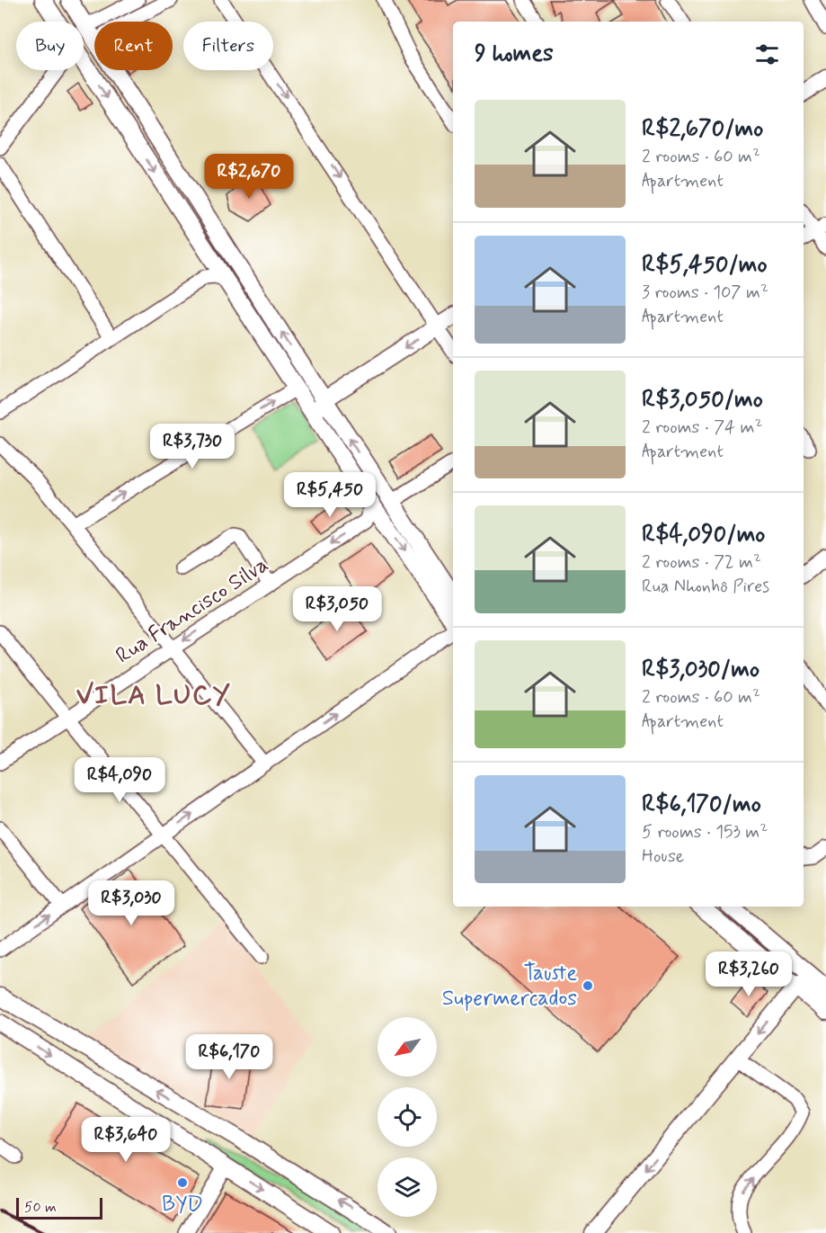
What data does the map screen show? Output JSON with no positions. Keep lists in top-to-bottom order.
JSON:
{
  "streets": {
    "street": ["Rua Francisco Silva"]
  },
  "one_way": ["Rua Francisco Silva"],
  "districts": ["VILA LUCY"],
  "places": ["Tauste Supermercados", "BYD"],
  "scale_bar": "50 m",
  "north": "bottom left",
  "page": {
    "chip": ["Buy", "Rent", "Filters"],
    "heading": "9 homes",
    "list": [
      {
        "name": "R$2,670/mo",
        "note": "2 rooms · 60 m² · Apartment"
      },
      {
        "name": "R$5,450/mo",
        "note": "3 rooms · 107 m² · Apartment"
      },
      {
        "name": "R$3,050/mo",
        "note": "2 rooms · 74 m² · Apartment"
      },
      {
        "name": "R$4,090/mo",
        "note": "2 rooms · 72 m² · Rua Nhonhô Pires"
      },
      {
        "name": "R$3,030/mo",
        "note": "2 rooms · 60 m² · Apartment"
      },
      {
        "name": "R$6,170/mo",
        "note": "5 rooms · 153 m² · House"
      }
    ],
    "price": [
      "R$2,670",
      "R$3,730",
      "R$5,450",
      "R$3,050",
      "R$4,090",
      "R$3,030",
      "R$3,260",
      "R$6,170",
      "R$3,640"
    ],
    "scale": "50 m"
  }
}
